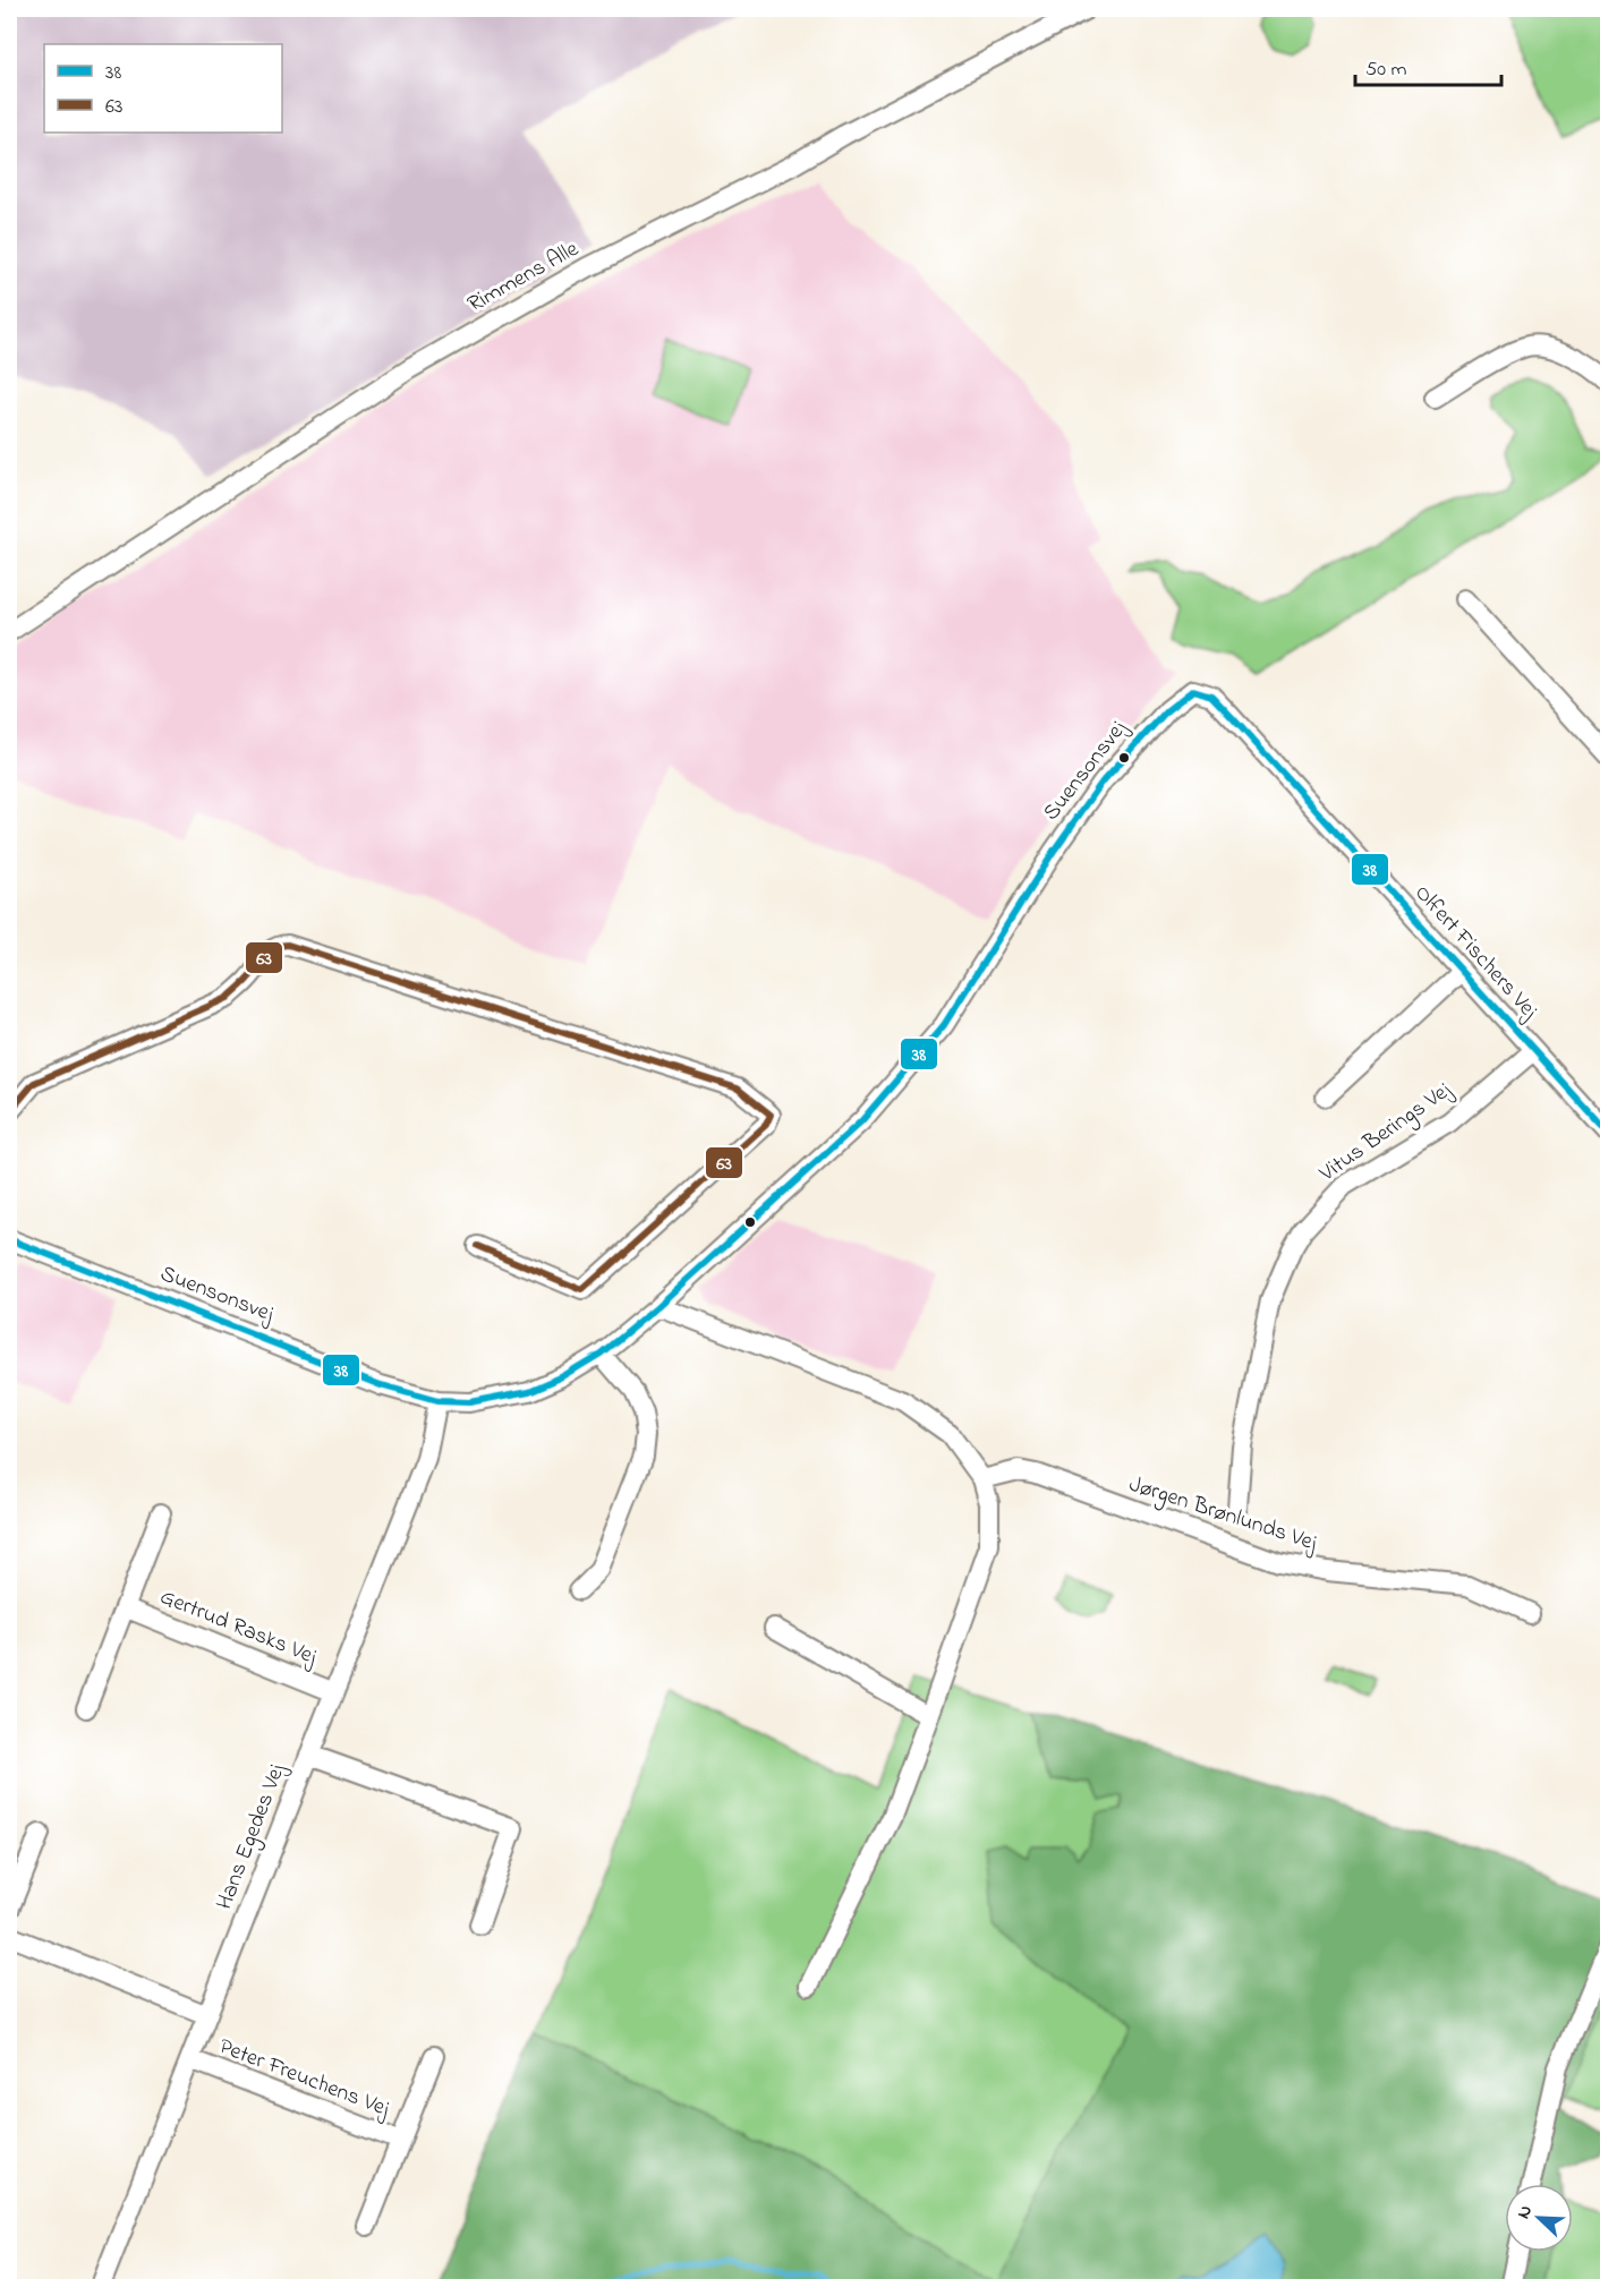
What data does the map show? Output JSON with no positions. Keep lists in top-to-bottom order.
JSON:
{
  "streets": {
    "street": [
      "Rimmens Alle",
      "Suensonsvej",
      "Olfert Fischers Vej",
      "Vitus Berings Vej",
      "Jørgen Brønlunds Vej",
      "Gertrud Rasks Vej",
      "Hans Egedes Vej",
      "Peter Freuchens Vej"
    ]
  },
  "crossings": [
    ["Suensonsvej", "Olfert Fischers Vej"],
    ["Suensonsvej", "Hans Egedes Vej"],
    ["Olfert Fischers Vej", "Vitus Berings Vej"],
    ["Gertrud Rasks Vej", "Hans Egedes Vej"],
    ["Hans Egedes Vej", "Peter Freuchens Vej"]
  ],
  "lines": ["transit line 38", "transit line 63"],
  "legend": ["38", "63"],
  "scale_bar": "50 m",
  "north": "top left"
}
